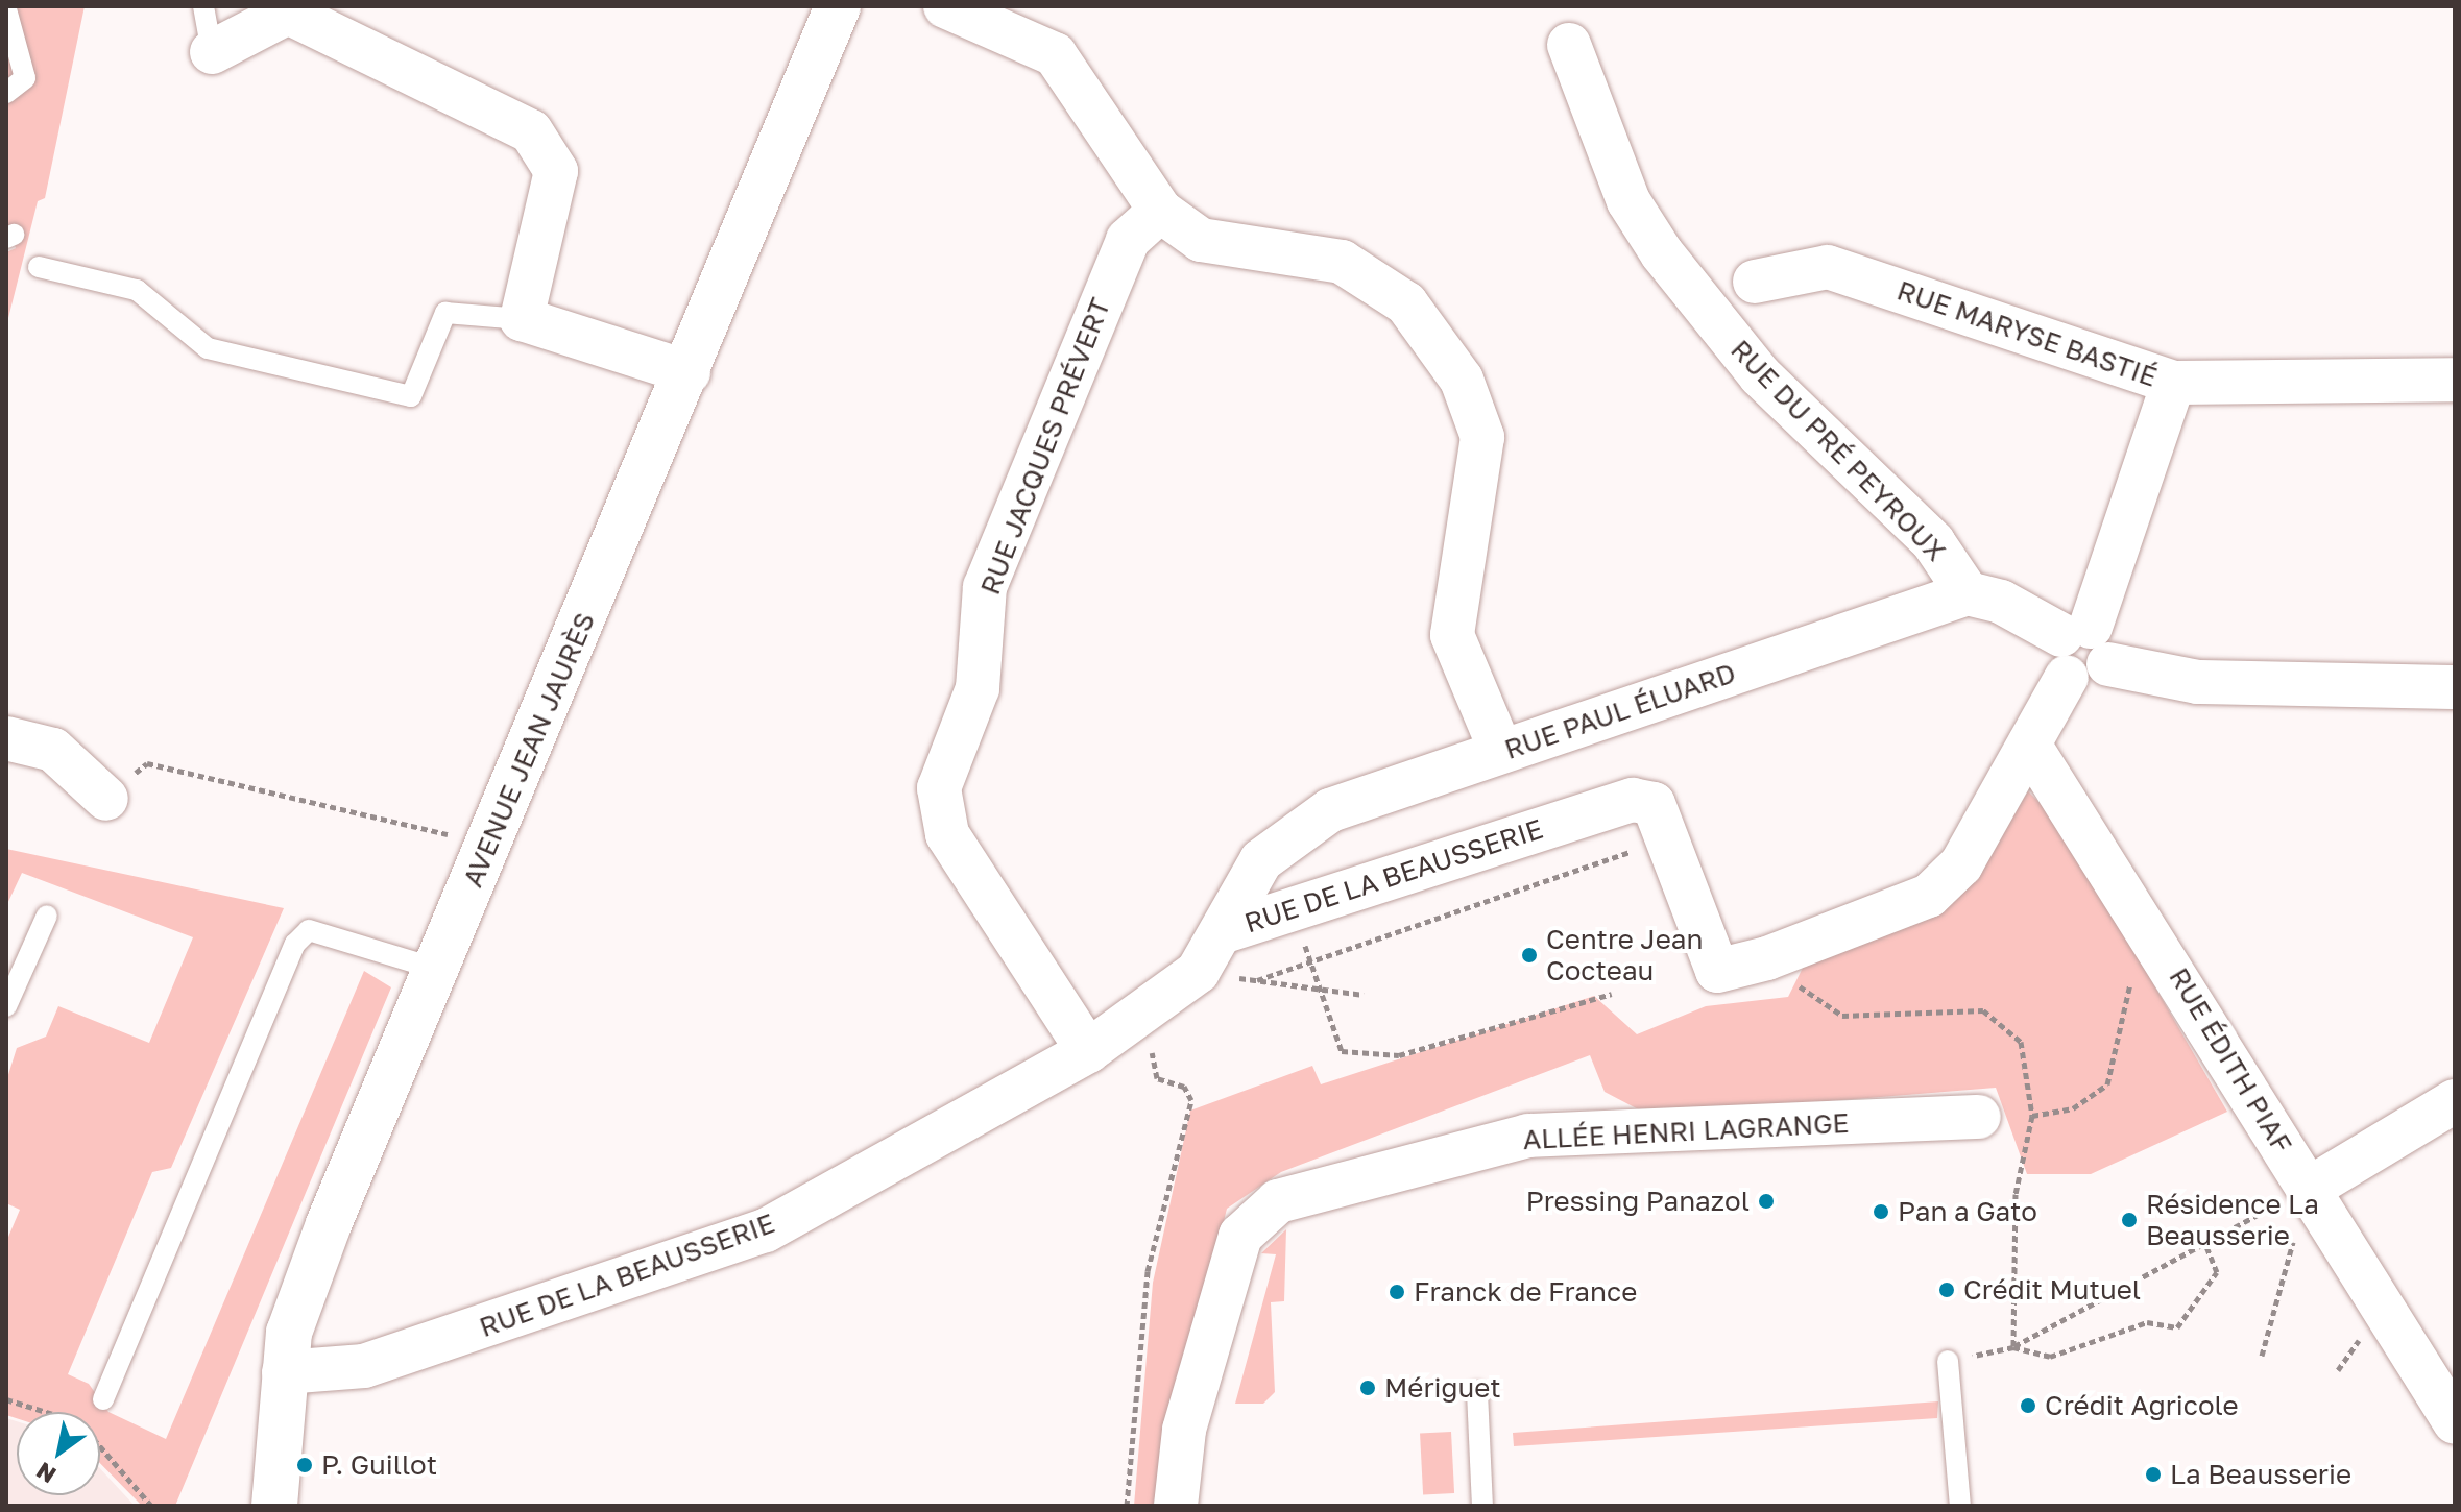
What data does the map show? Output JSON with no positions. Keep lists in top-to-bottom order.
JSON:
{
  "streets": {
    "main road": ["AVENUE JEAN JAURÈS"],
    "street": [
      "RUE MARYSE BASTIÉ",
      "RUE JACQUES PRÉVERT",
      "RUE DU PRÉ PEYROUX",
      "RUE PAUL ÉLUARD",
      "RUE DE LA BEAUSSERIE",
      "RUE ÉDITH PIAF",
      "ALLÉE HENRI LAGRANGE"
    ]
  },
  "crossings": [
    ["RUE MARYSE BASTIÉ", "RUE DE LA BEAUSSERIE"],
    ["RUE JACQUES PRÉVERT", "RUE DE LA BEAUSSERIE"],
    ["RUE DU PRÉ PEYROUX", "RUE PAUL ÉLUARD"],
    ["RUE PAUL ÉLUARD", "RUE DE LA BEAUSSERIE"],
    ["AVENUE JEAN JAURÈS", "RUE DE LA BEAUSSERIE"],
    ["RUE DE LA BEAUSSERIE", "RUE ÉDITH PIAF"]
  ],
  "places": [
    "Centre Jean Cocteau",
    "Pressing Panazol",
    "Pan a Gato",
    "Résidence La Beausserie",
    "Crédit Mutuel",
    "Franck de France",
    "Mériguet",
    "Crédit Agricole",
    "P. Guillot",
    "La Beausserie"
  ],
  "north": "bottom left"
}
